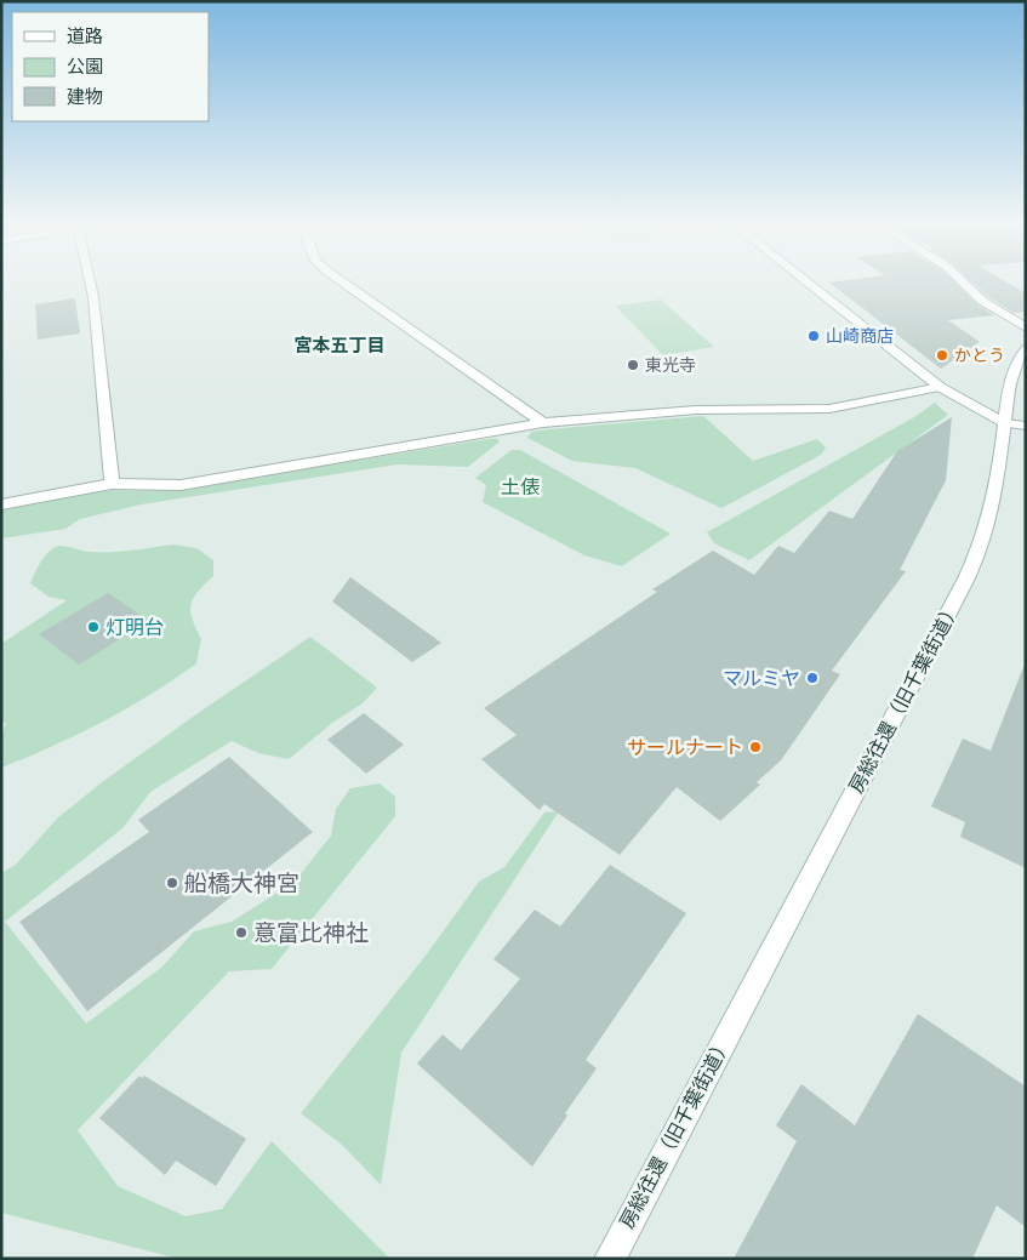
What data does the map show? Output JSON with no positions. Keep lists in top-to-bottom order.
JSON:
{
  "streets": {
    "street": ["房総往還（旧千葉街道）"]
  },
  "districts": ["宮本五丁目"],
  "parks": ["土俵"],
  "places": [
    "山崎商店",
    "かとう",
    "東光寺",
    "灯明台",
    "マルミヤ",
    "サールナート",
    "船橋大神宮",
    "意富比神社"
  ],
  "legend": ["道路", "公園", "建物"]
}
